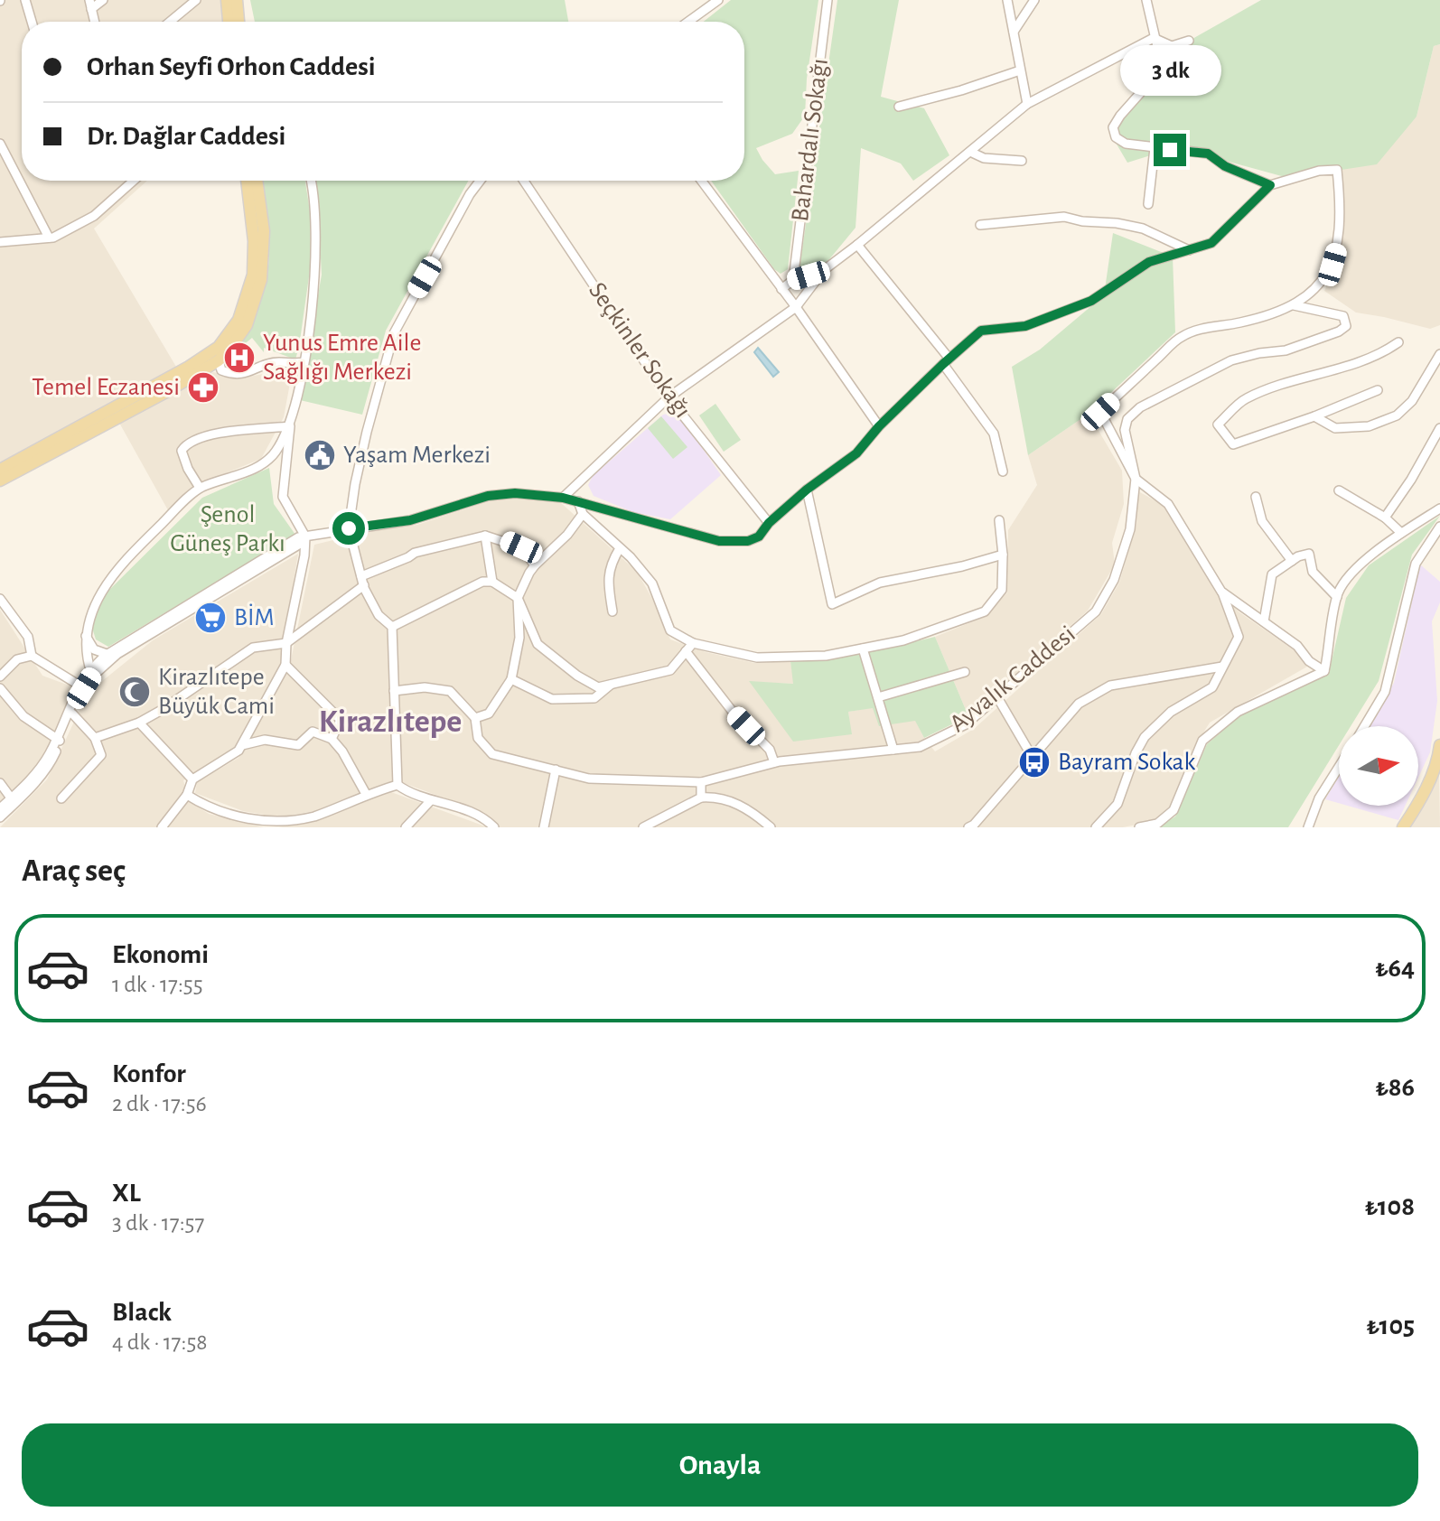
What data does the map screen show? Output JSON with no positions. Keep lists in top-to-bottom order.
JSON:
{
  "streets": {
    "street": ["Bahardalı Sokağı", "Seçkinler Sokağı", "Ayvalık Caddesi"]
  },
  "districts": ["Kirazlıtepe"],
  "parks": ["Şenol Güneş Parkı"],
  "places": {
    "hospital": ["Yunus Emre Aile Sağlığı Merkezi"],
    "pharmacy": ["Temel Eczanesi"],
    "public building": ["Yaşam Merkezi"],
    "supermarket": ["BİM"],
    "mosque": ["Kirazlıtepe Büyük Cami"],
    "bus stop": ["Bayram Sokak"]
  },
  "north": "right",
  "page": {
    "banner": ["Orhan Seyfi Orhon Caddesi", "Dr. Dağlar Caddesi"],
    "bubble": "3 dk",
    "heading": "Araç seç",
    "list": [
      {
        "name": "Ekonomi",
        "note": "1 dk · 17:55",
        "value": "₺64"
      },
      {
        "name": "Konfor",
        "note": "2 dk · 17:56",
        "value": "₺86"
      },
      {
        "name": "XL",
        "note": "3 dk · 17:57",
        "value": "₺108"
      },
      {
        "name": "Black",
        "note": "4 dk · 17:58",
        "value": "₺105"
      }
    ],
    "buttons": "Onayla"
  }
}
